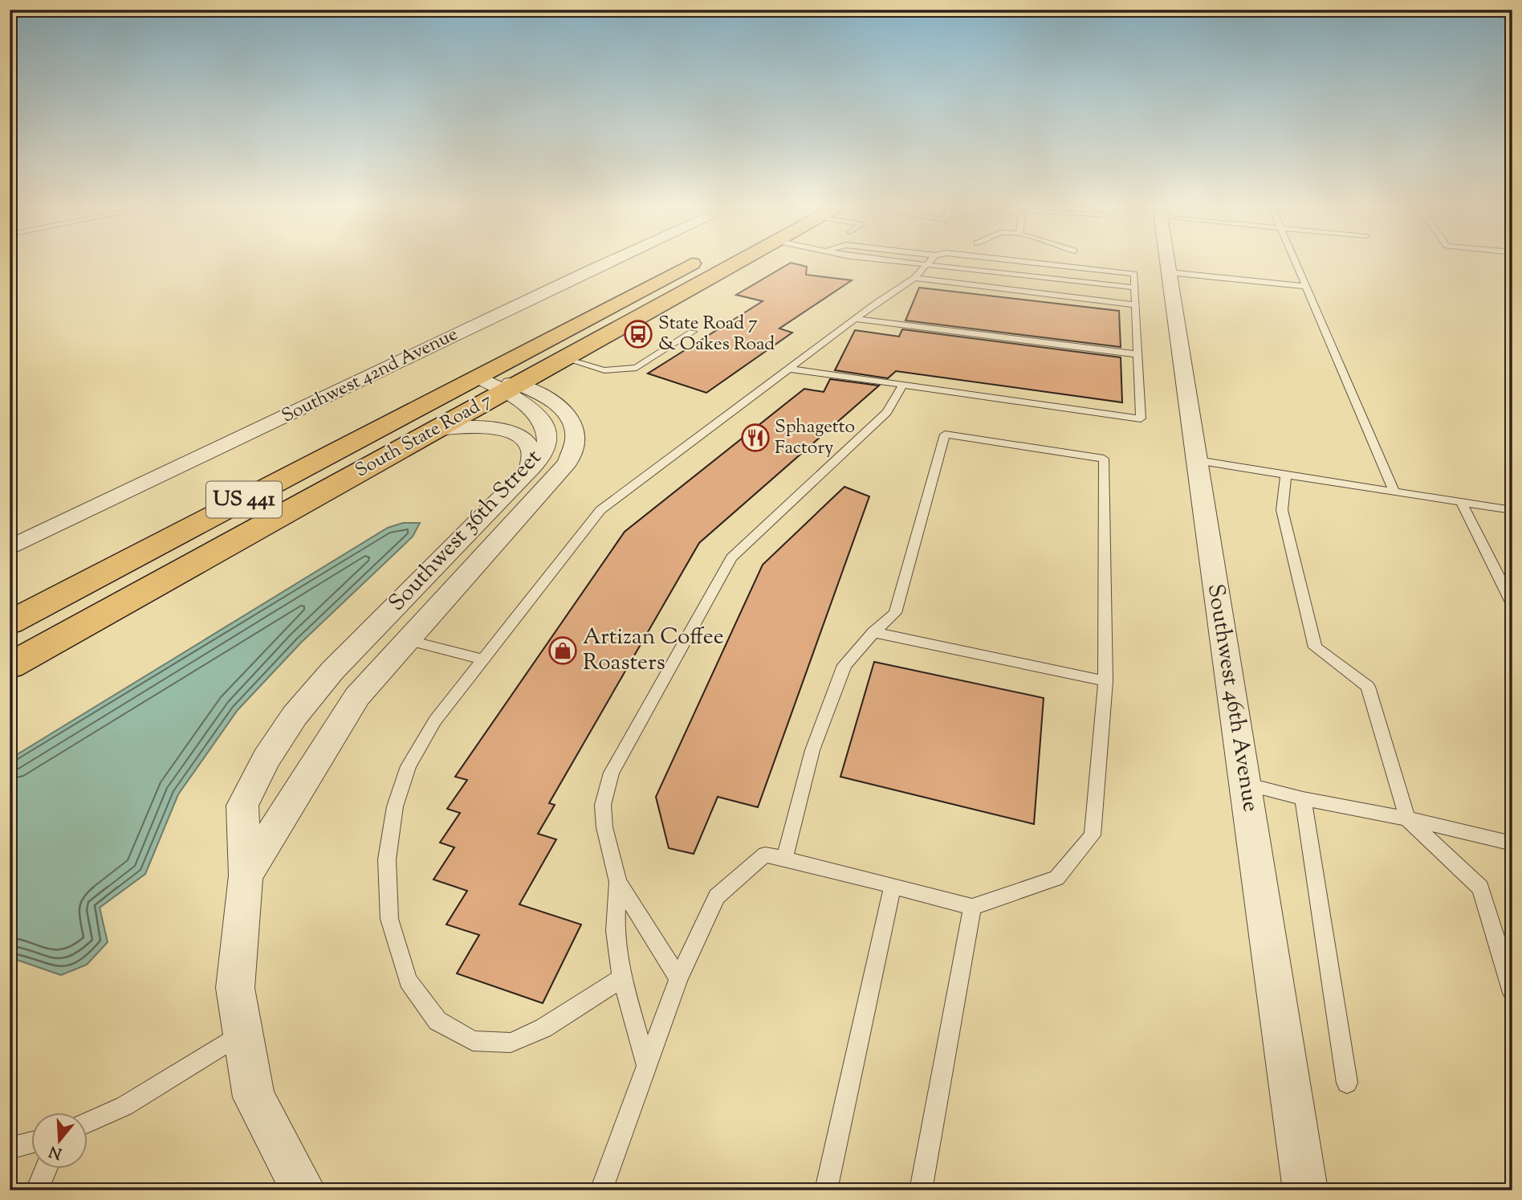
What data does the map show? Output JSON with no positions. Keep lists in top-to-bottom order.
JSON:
{
  "streets": {
    "main road": ["South State Road 7", "US 441"],
    "street": ["Southwest 42nd Avenue", "Southwest 36th Street", "Southwest 46th Avenue"]
  },
  "crossings": [
    ["South State Road 7", "Southwest 36th Street"]
  ],
  "places": {
    "bus stop": ["State Road 7 & Oakes Road"],
    "restaurant": ["Sphagetto Factory"],
    "shop": ["Artizan Coffee Roasters"]
  },
  "north": "bottom"
}
